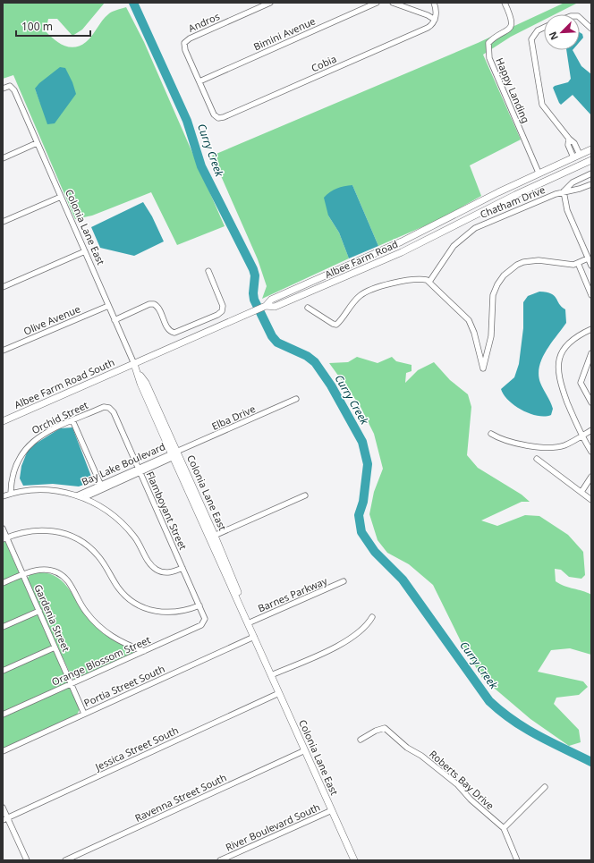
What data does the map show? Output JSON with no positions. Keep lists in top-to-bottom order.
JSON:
{
  "streets": {
    "main road": ["Colonia Lane East", "Albee Farm Road", "Albee Farm Road South"],
    "street": [
      "Andros",
      "Bimini Avenue",
      "Cobia",
      "Happy Landing",
      "Chatham Drive",
      "Olive Avenue",
      "Orchid Street",
      "Elba Drive",
      "Bay Lake Boulevard",
      "Flamboyant Street",
      "Barnes Parkway",
      "Gardenia Street",
      "Orange Blossom Street",
      "Portia Street South",
      "Jessica Street South",
      "Roberts Bay Drive",
      "Ravenna Street South",
      "River Boulevard South"
    ]
  },
  "crossings": [
    ["Andros", "Bimini Avenue"],
    ["Andros", "Cobia"],
    ["Bimini Avenue", "Cobia"],
    ["Happy Landing", "Albee Farm Road"],
    ["Colonia Lane East", "Albee Farm Road"],
    ["Colonia Lane East", "Olive Avenue"],
    ["Colonia Lane East", "Albee Farm Road South"],
    ["Colonia Lane East", "Elba Drive"],
    ["Colonia Lane East", "Bay Lake Boulevard"],
    ["Colonia Lane East", "Barnes Parkway"],
    ["Colonia Lane East", "Portia Street South"],
    ["Colonia Lane East", "Jessica Street South"],
    ["Colonia Lane East", "Ravenna Street South"],
    ["Colonia Lane East", "River Boulevard South"],
    ["Albee Farm Road", "Albee Farm Road South"],
    ["Orchid Street", "Flamboyant Street"],
    ["Elba Drive", "Bay Lake Boulevard"],
    ["Bay Lake Boulevard", "Flamboyant Street"],
    ["Flamboyant Street", "Orange Blossom Street"],
    ["Gardenia Street", "Orange Blossom Street"],
    ["Gardenia Street", "Portia Street South"]
  ],
  "water": ["Curry Creek"],
  "scale_bar": "100 m",
  "north": "bottom left"
}
